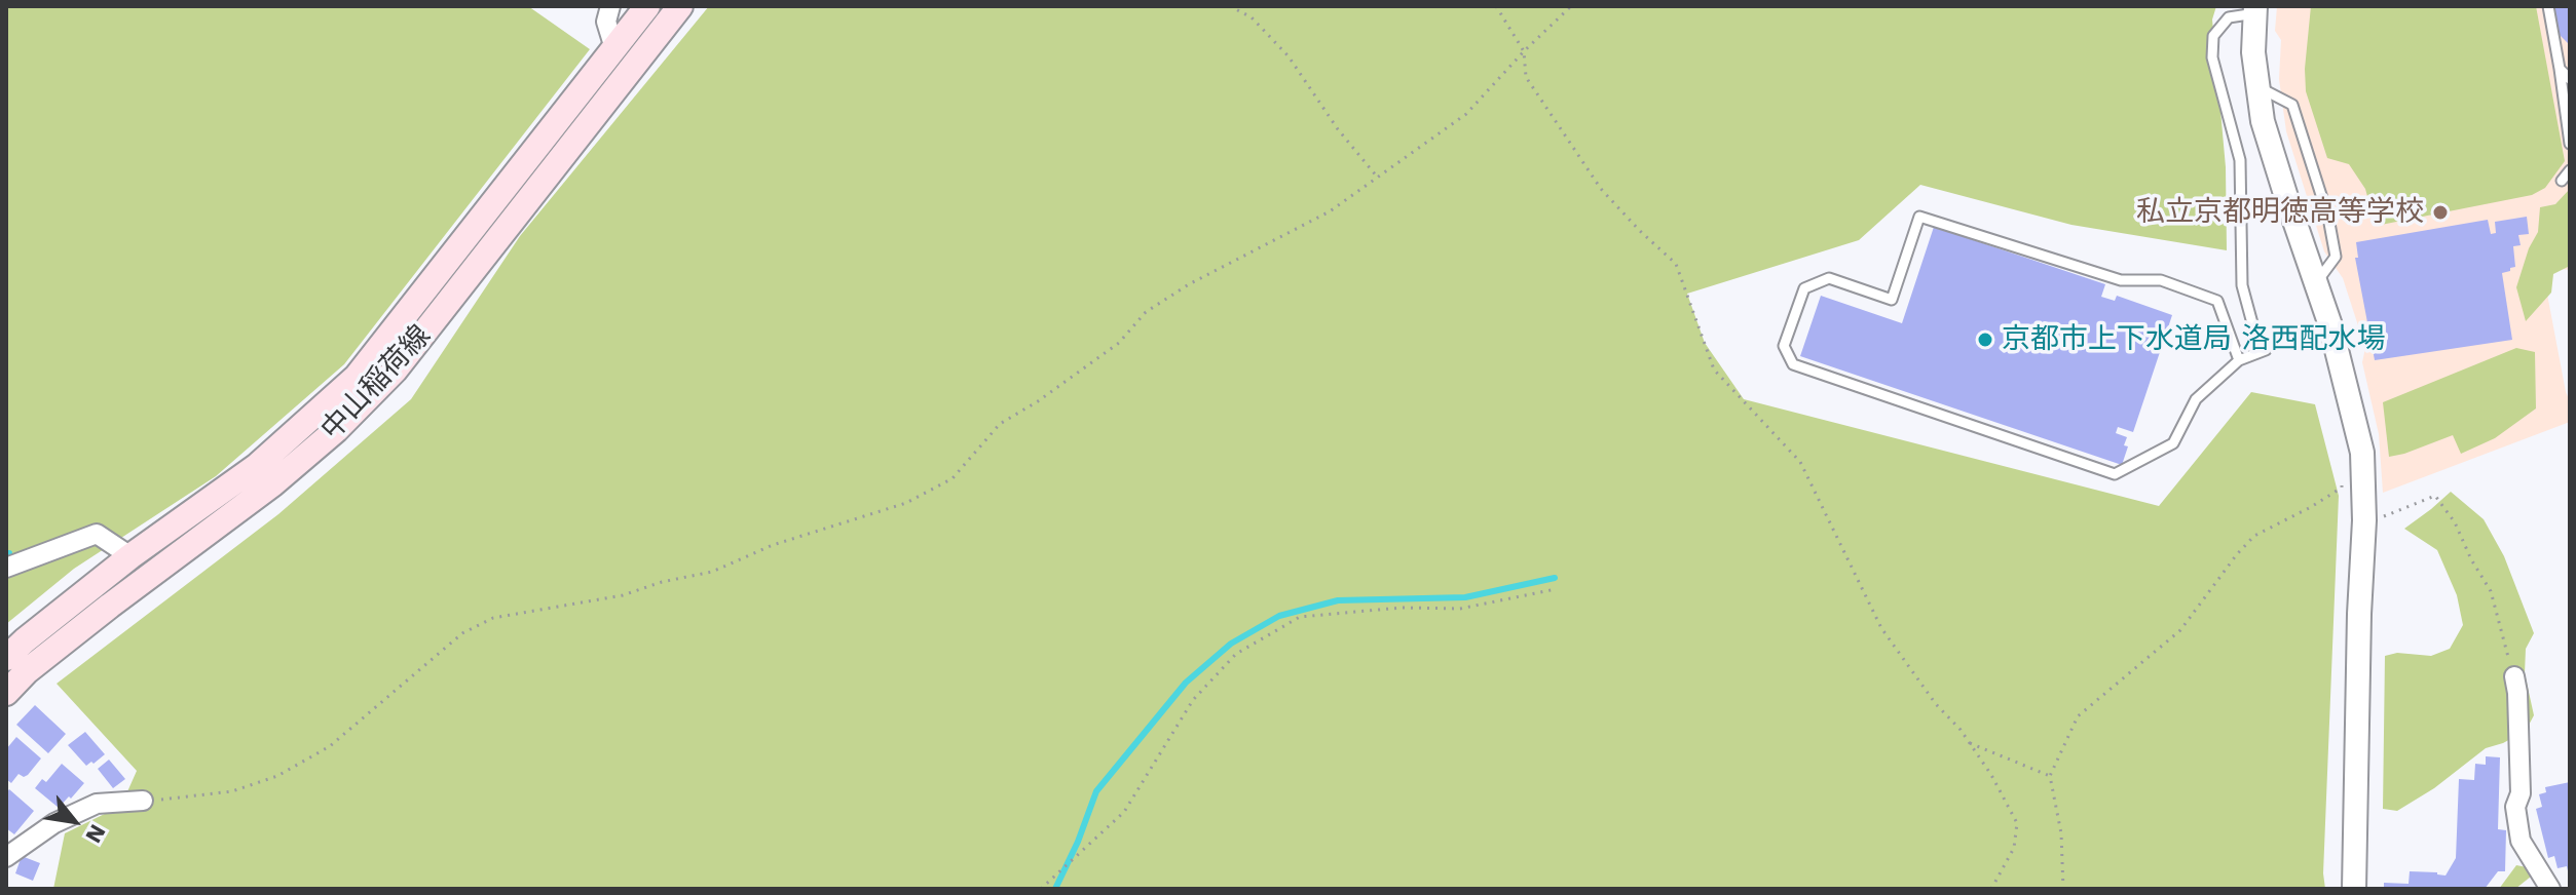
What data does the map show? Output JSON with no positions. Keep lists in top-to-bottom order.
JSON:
{
  "streets": {
    "main road": ["中山稲荷線"]
  },
  "places": ["私立京都明徳高等学校", "京都市上下水道局 洛西配水場"],
  "north": "bottom right"
}
